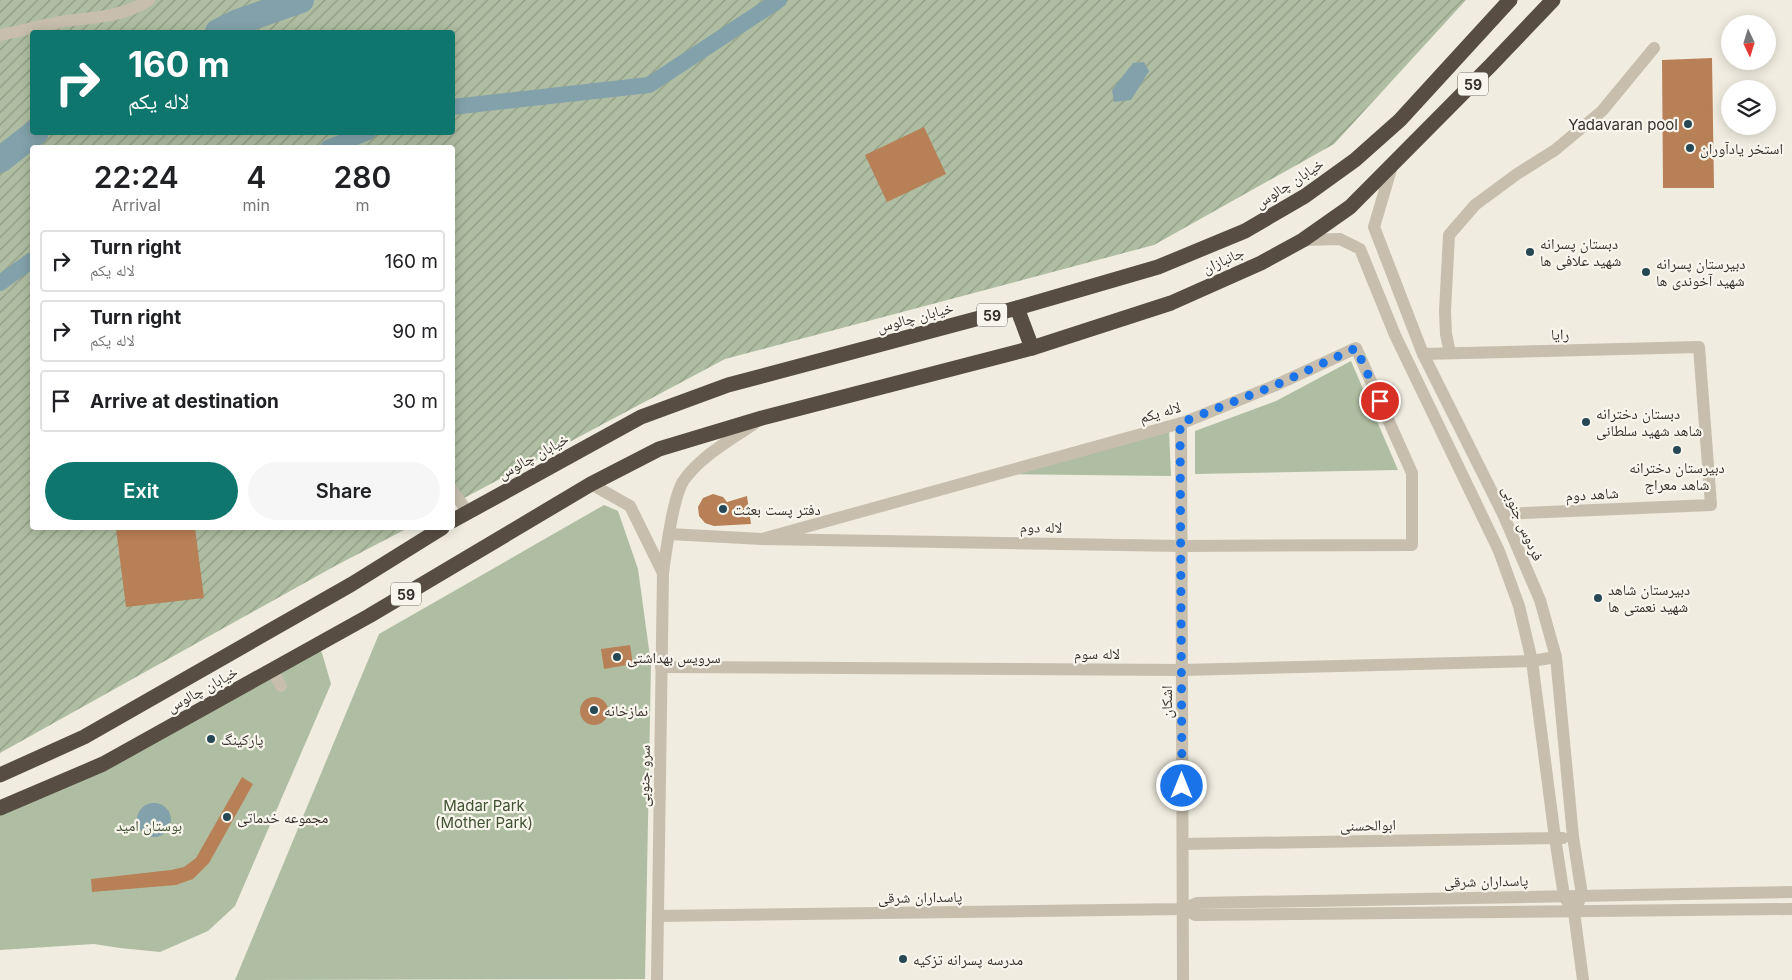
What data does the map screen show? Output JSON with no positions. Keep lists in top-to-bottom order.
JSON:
{
  "streets": {
    "highway": ["59", "خیابان چالوس", "جانبازان"],
    "street": [
      "رایا",
      "لاله یکم",
      "شاهد دوم",
      "فردوس جنوبی",
      "لاله دوم",
      "لاله سوم",
      "اشکان",
      "سرو جنوبی",
      "ابوالحسنی",
      "پاسداران شرقی"
    ]
  },
  "crossings": [
    ["خیابان چالوس", "جانبازان"],
    ["خیابان چالوس", "سرو جنوبی"],
    ["جانبازان", "فردوس جنوبی"],
    ["رایا", "شاهد دوم"],
    ["رایا", "فردوس جنوبی"],
    ["لاله یکم", "لاله دوم"],
    ["لاله یکم", "اشکان"],
    ["شاهد دوم", "فردوس جنوبی"],
    ["فردوس جنوبی", "لاله سوم"],
    ["فردوس جنوبی", "ابوالحسنی"],
    ["فردوس جنوبی", "پاسداران شرقی"],
    ["لاله دوم", "اشکان"],
    ["لاله دوم", "سرو جنوبی"],
    ["لاله سوم", "اشکان"],
    ["لاله سوم", "سرو جنوبی"],
    ["اشکان", "ابوالحسنی"],
    ["اشکان", "پاسداران شرقی"],
    ["سرو جنوبی", "پاسداران شرقی"]
  ],
  "parks": ["Madar Park (Mother Park)", "بوستان امید"],
  "places": [
    "Yadavaran pool",
    "استخر یادآوران",
    "دبستان پسرانه شهید علافی ها",
    "دبیرستان پسرانه شهید آخوندی ها",
    "دبستان دخترانه شاهد شهید سلطانی",
    "دبیرستان دخترانه شاهد معراج",
    "دفتر پست بعثت",
    "دبیرستان شاهد شهید نعمتی ها",
    "سرویس بهداشتی",
    "نمازخانه",
    "پارکینگ",
    "مجموعه خدماتی",
    "مدرسه پسرانه تزکیه"
  ],
  "north": "bottom",
  "page": {
    "turn": ["160 m", "لاله یکم"],
    "eta": [
      "22:24",
      "Arrival",
      "4",
      "min",
      "280",
      "m"
    ],
    "list": [
      {
        "name": "Turn right",
        "note": "لاله یکم",
        "value": "160 m"
      },
      {
        "name": "Turn right",
        "note": "لاله یکم",
        "value": "90 m"
      },
      {
        "name": "Arrive at destination",
        "value": "30 m"
      }
    ],
    "buttons": ["Exit", "Share"]
  }
}
